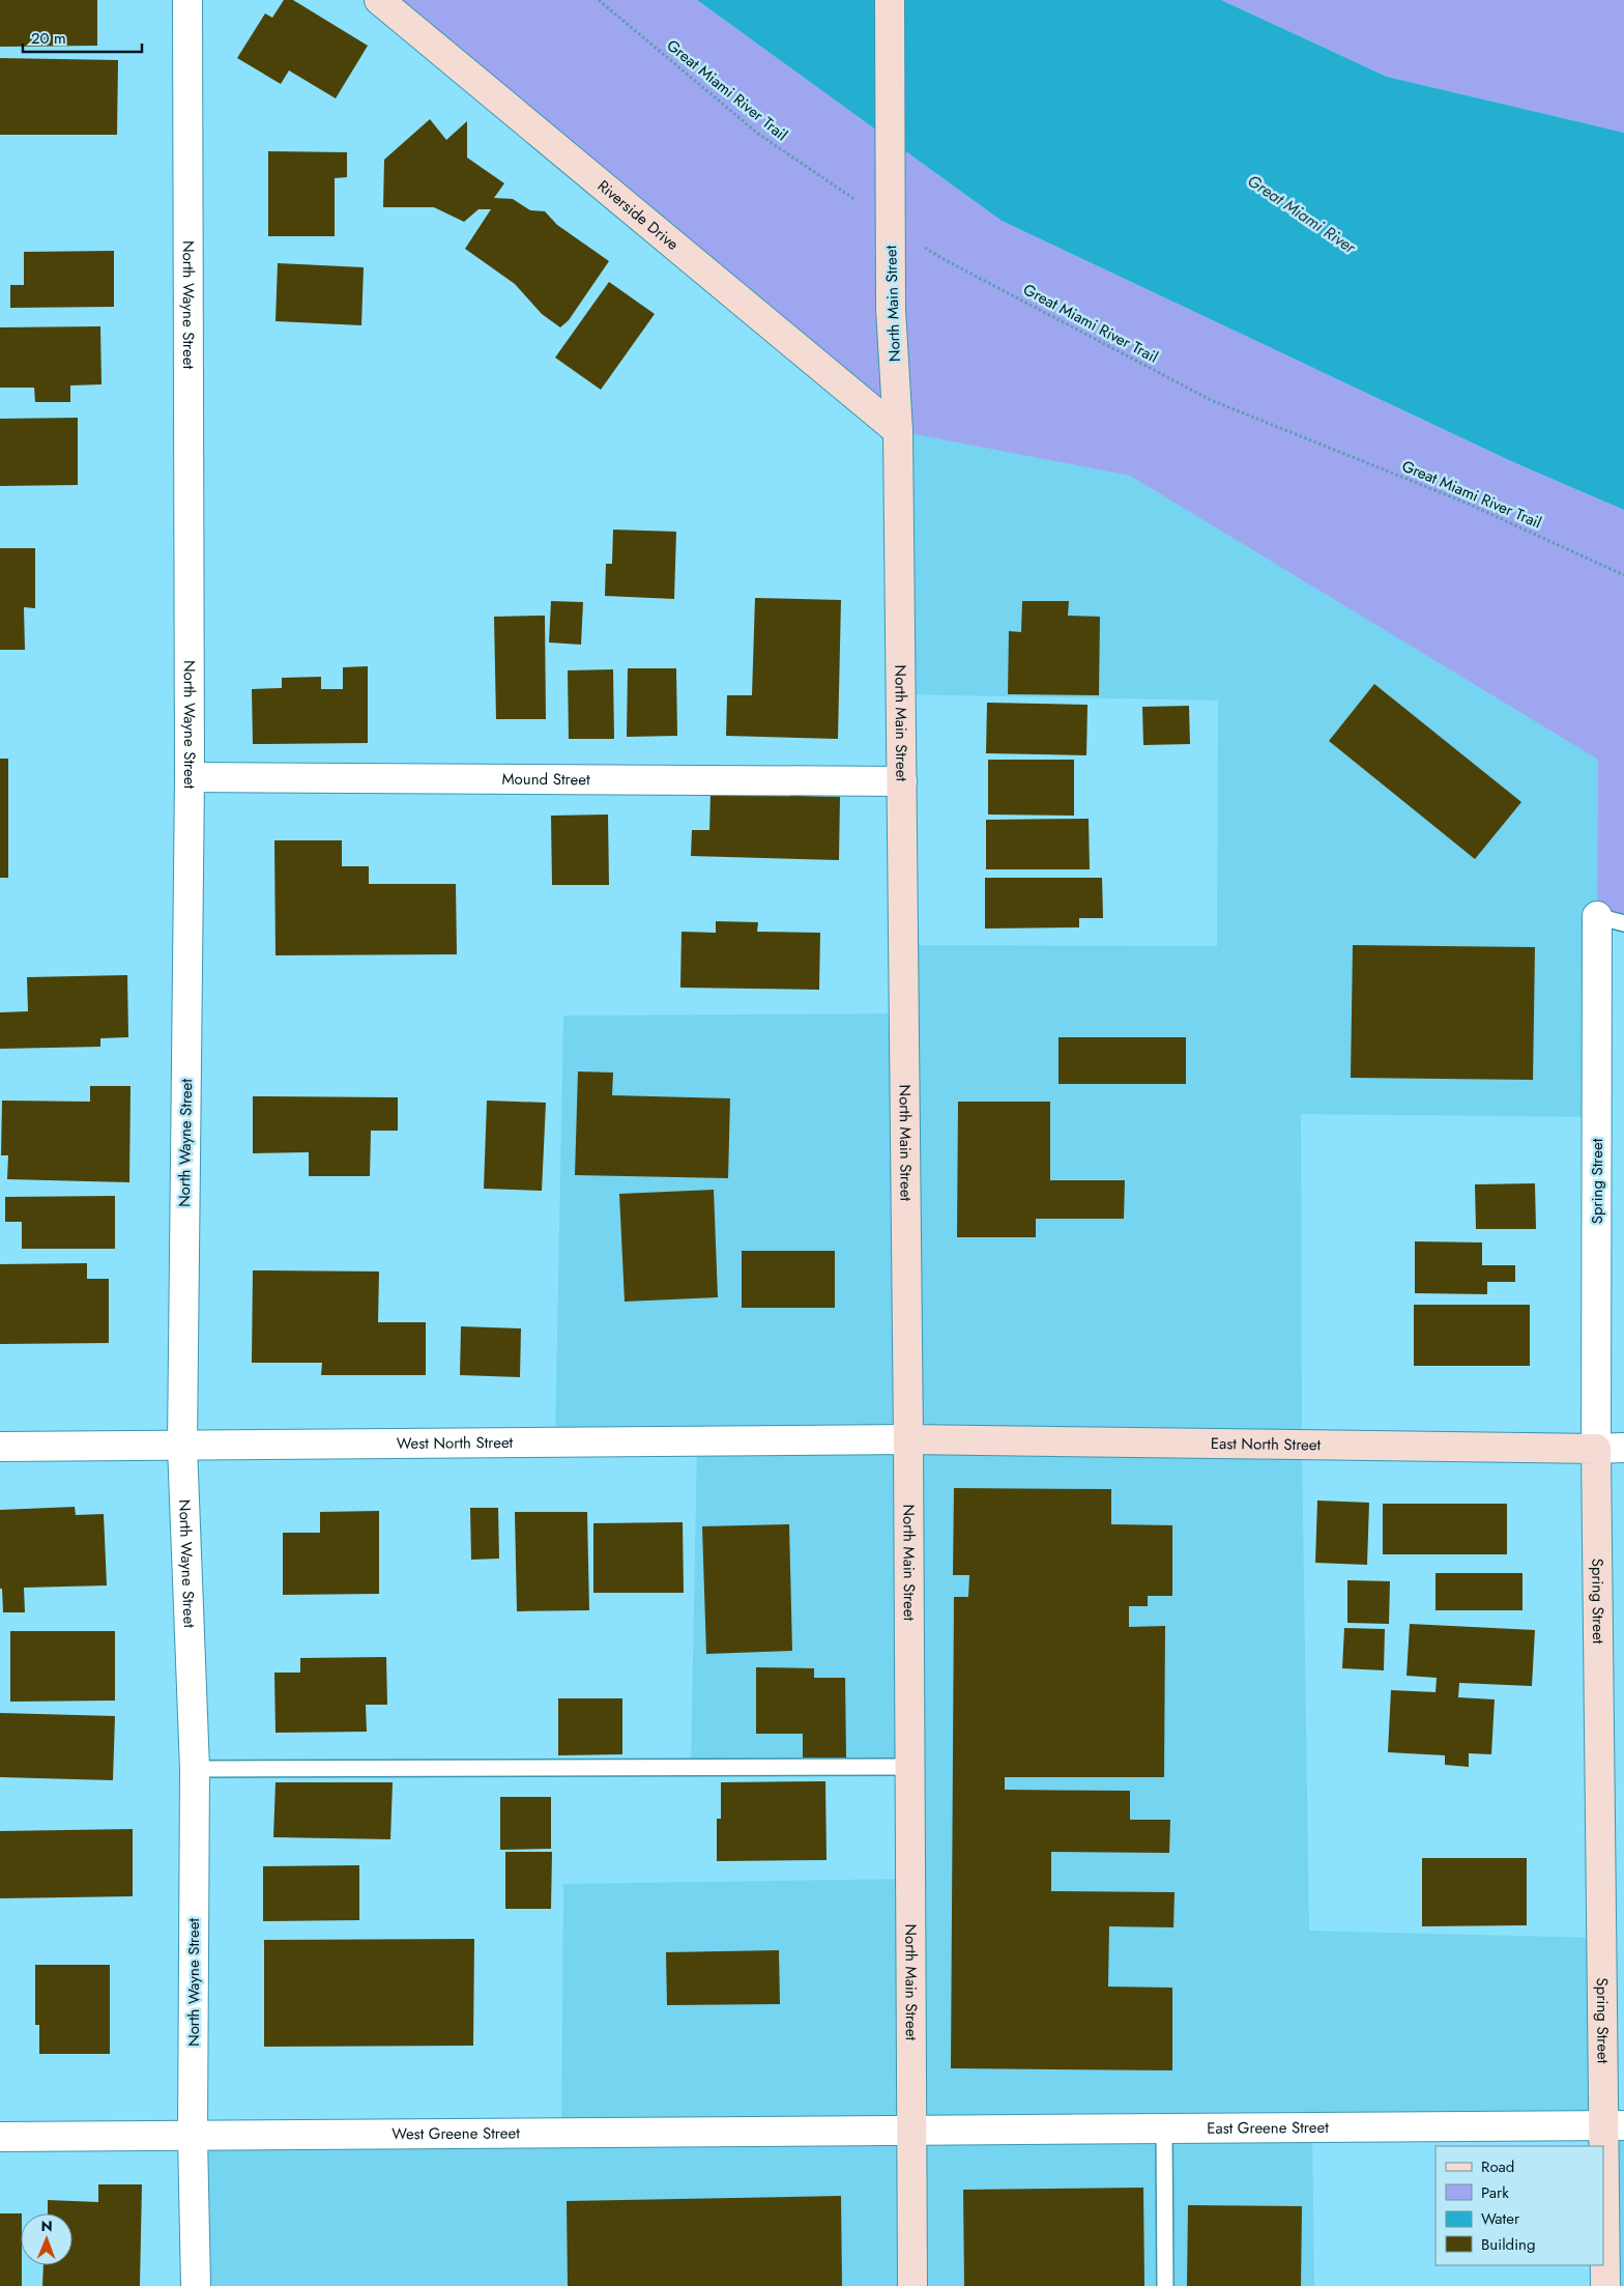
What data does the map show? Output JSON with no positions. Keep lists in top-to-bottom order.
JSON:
{
  "streets": {
    "main road": [
      "Riverside Drive",
      "North Main Street",
      "Spring Street",
      "East North Street"
    ],
    "street": [
      "North Wayne Street",
      "Mound Street",
      "West North Street",
      "East Greene Street",
      "West Greene Street"
    ],
    "path": ["Great Miami River Trail"]
  },
  "crossings": [
    ["Riverside Drive", "North Main Street"],
    ["North Wayne Street", "Mound Street"],
    ["North Wayne Street", "West North Street"],
    ["North Wayne Street", "West Greene Street"],
    ["North Main Street", "Mound Street"],
    ["North Main Street", "West North Street"],
    ["North Main Street", "East North Street"],
    ["North Main Street", "East Greene Street"],
    ["North Main Street", "West Greene Street"],
    ["Spring Street", "East North Street"],
    ["Spring Street", "East Greene Street"],
    ["West North Street", "East North Street"],
    ["East Greene Street", "West Greene Street"]
  ],
  "water": ["Great Miami River"],
  "legend": [
    "Road",
    "Park",
    "Water",
    "Building"
  ],
  "scale_bar": "20 m",
  "north": "top"
}
